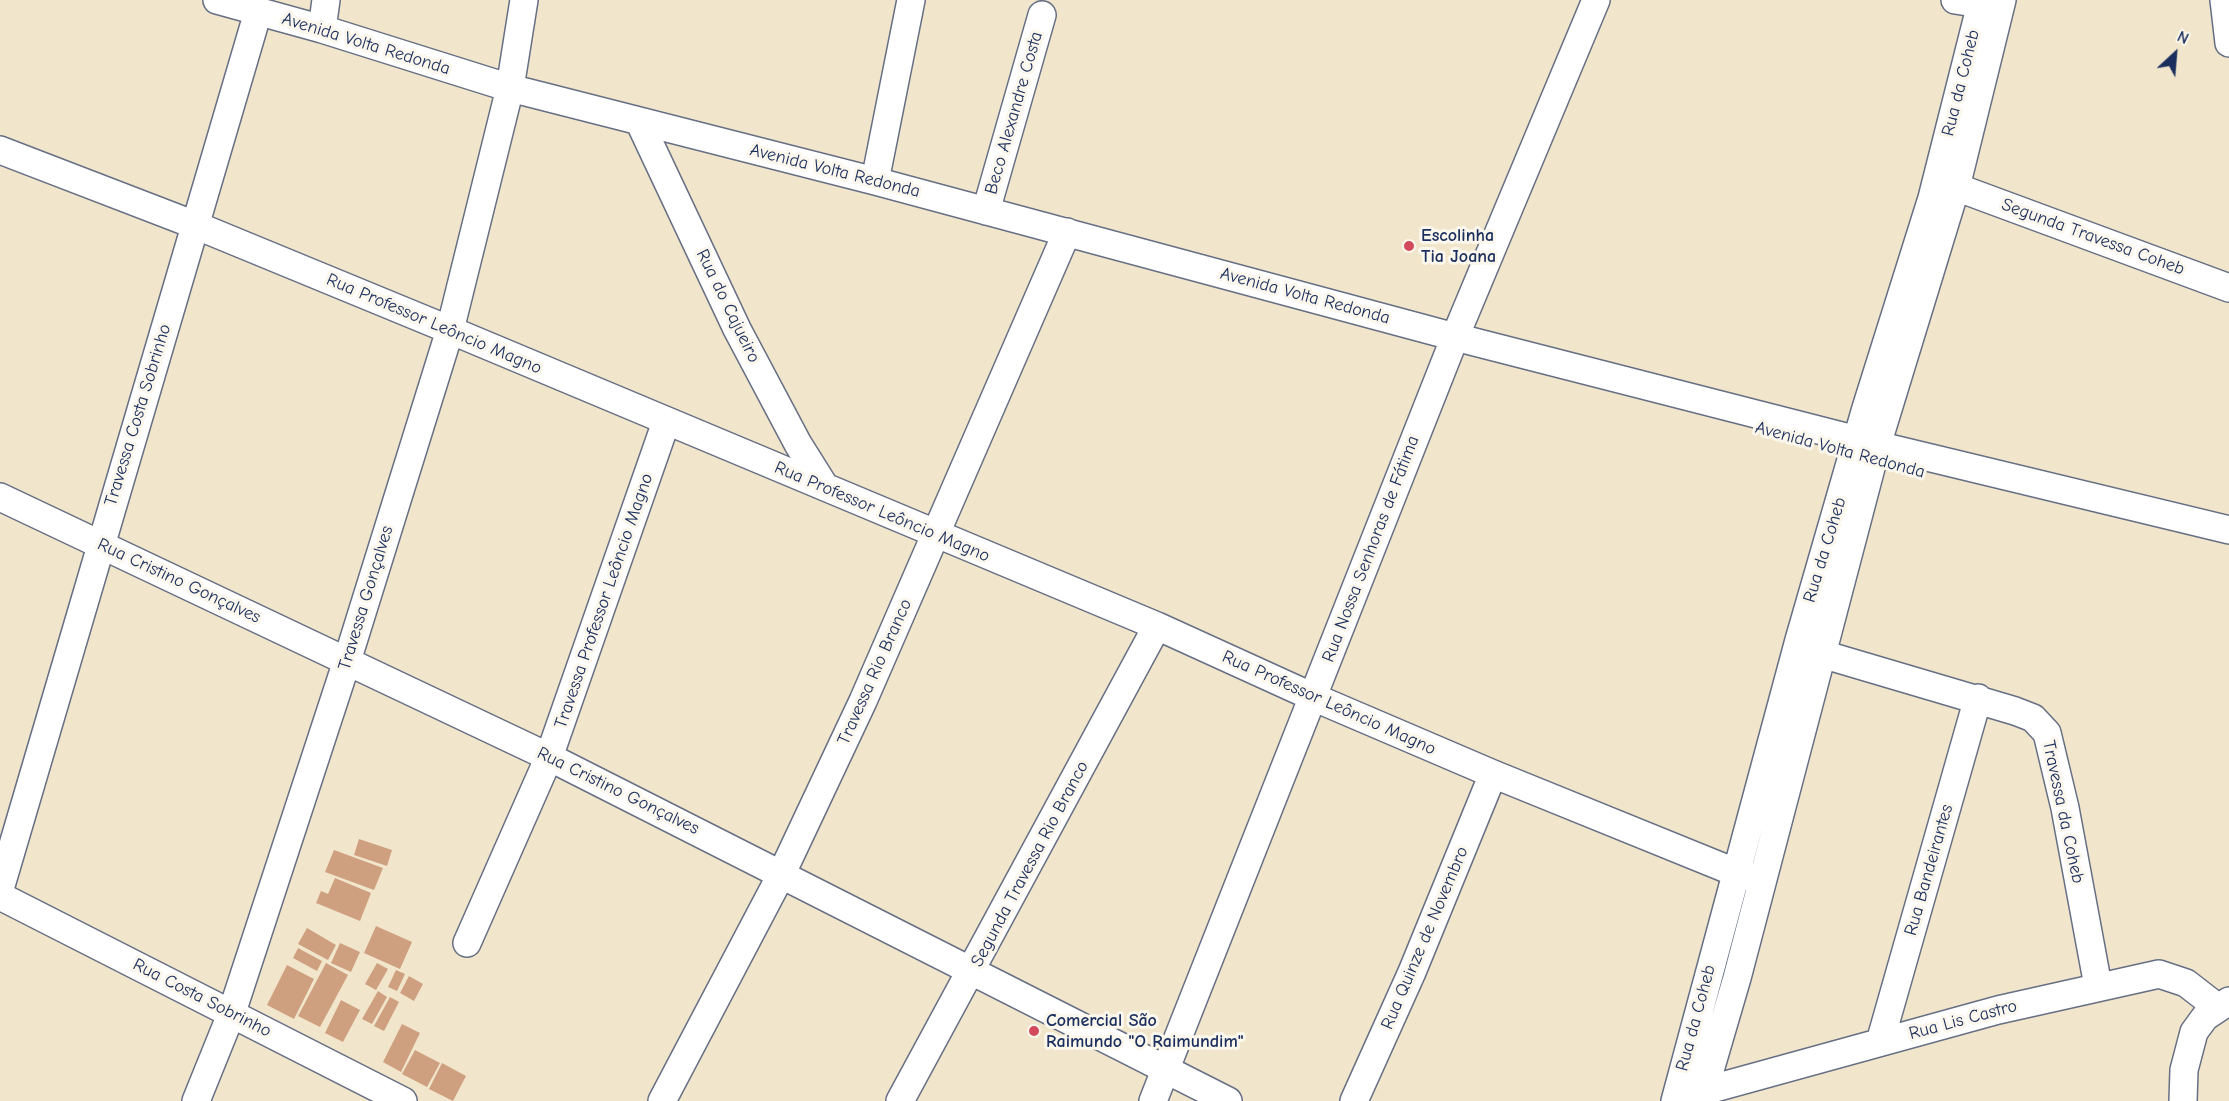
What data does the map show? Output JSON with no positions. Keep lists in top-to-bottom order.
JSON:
{
  "streets": {
    "street": [
      "Avenida Volta Redonda",
      "Rua da Coheb",
      "Beco Alexandre Costa",
      "Segunda Travessa Coheb",
      "Rua do Cajueiro",
      "Rua Professor Leôncio Magno",
      "Travessa Costa Sobrinho",
      "Rua Nossa Senhoras de Fátima",
      "Rua Cristino Gonçalves",
      "Travessa Gonçalves",
      "Travessa Professor Leôncio Magno",
      "Travessa Rio Branco",
      "Travessa da Coheb",
      "Segunda Travessa Rio Branco",
      "Rua Bandeirantes",
      "Rua Quinze de Novembro",
      "Rua Costa Sobrinho",
      "Rua Lis Castro"
    ]
  },
  "crossings": [
    ["Avenida Volta Redonda", "Rua da Coheb"],
    ["Avenida Volta Redonda", "Beco Alexandre Costa"],
    ["Avenida Volta Redonda", "Rua do Cajueiro"],
    ["Avenida Volta Redonda", "Travessa Costa Sobrinho"],
    ["Avenida Volta Redonda", "Rua Nossa Senhoras de Fátima"],
    ["Avenida Volta Redonda", "Travessa Gonçalves"],
    ["Avenida Volta Redonda", "Travessa Rio Branco"],
    ["Rua da Coheb", "Segunda Travessa Coheb"],
    ["Rua da Coheb", "Rua Professor Leôncio Magno"],
    ["Rua da Coheb", "Travessa da Coheb"],
    ["Rua da Coheb", "Rua Lis Castro"],
    ["Rua do Cajueiro", "Rua Professor Leôncio Magno"],
    ["Rua Professor Leôncio Magno", "Travessa Costa Sobrinho"],
    ["Rua Professor Leôncio Magno", "Rua Nossa Senhoras de Fátima"],
    ["Rua Professor Leôncio Magno", "Travessa Gonçalves"],
    ["Rua Professor Leôncio Magno", "Travessa Professor Leôncio Magno"],
    ["Rua Professor Leôncio Magno", "Travessa Rio Branco"],
    ["Rua Professor Leôncio Magno", "Segunda Travessa Rio Branco"],
    ["Rua Professor Leôncio Magno", "Rua Quinze de Novembro"],
    ["Travessa Costa Sobrinho", "Rua Cristino Gonçalves"],
    ["Rua Nossa Senhoras de Fátima", "Rua Cristino Gonçalves"],
    ["Rua Cristino Gonçalves", "Travessa Gonçalves"],
    ["Rua Cristino Gonçalves", "Travessa Professor Leôncio Magno"],
    ["Rua Cristino Gonçalves", "Travessa Rio Branco"],
    ["Rua Cristino Gonçalves", "Segunda Travessa Rio Branco"],
    ["Travessa Gonçalves", "Rua Costa Sobrinho"],
    ["Travessa da Coheb", "Rua Bandeirantes"],
    ["Travessa da Coheb", "Rua Lis Castro"],
    ["Rua Bandeirantes", "Rua Lis Castro"]
  ],
  "places": ["Escolinha Tia Joana", "Comercial São Raimundo \"O Raimundim\""],
  "north": "top right"
}
